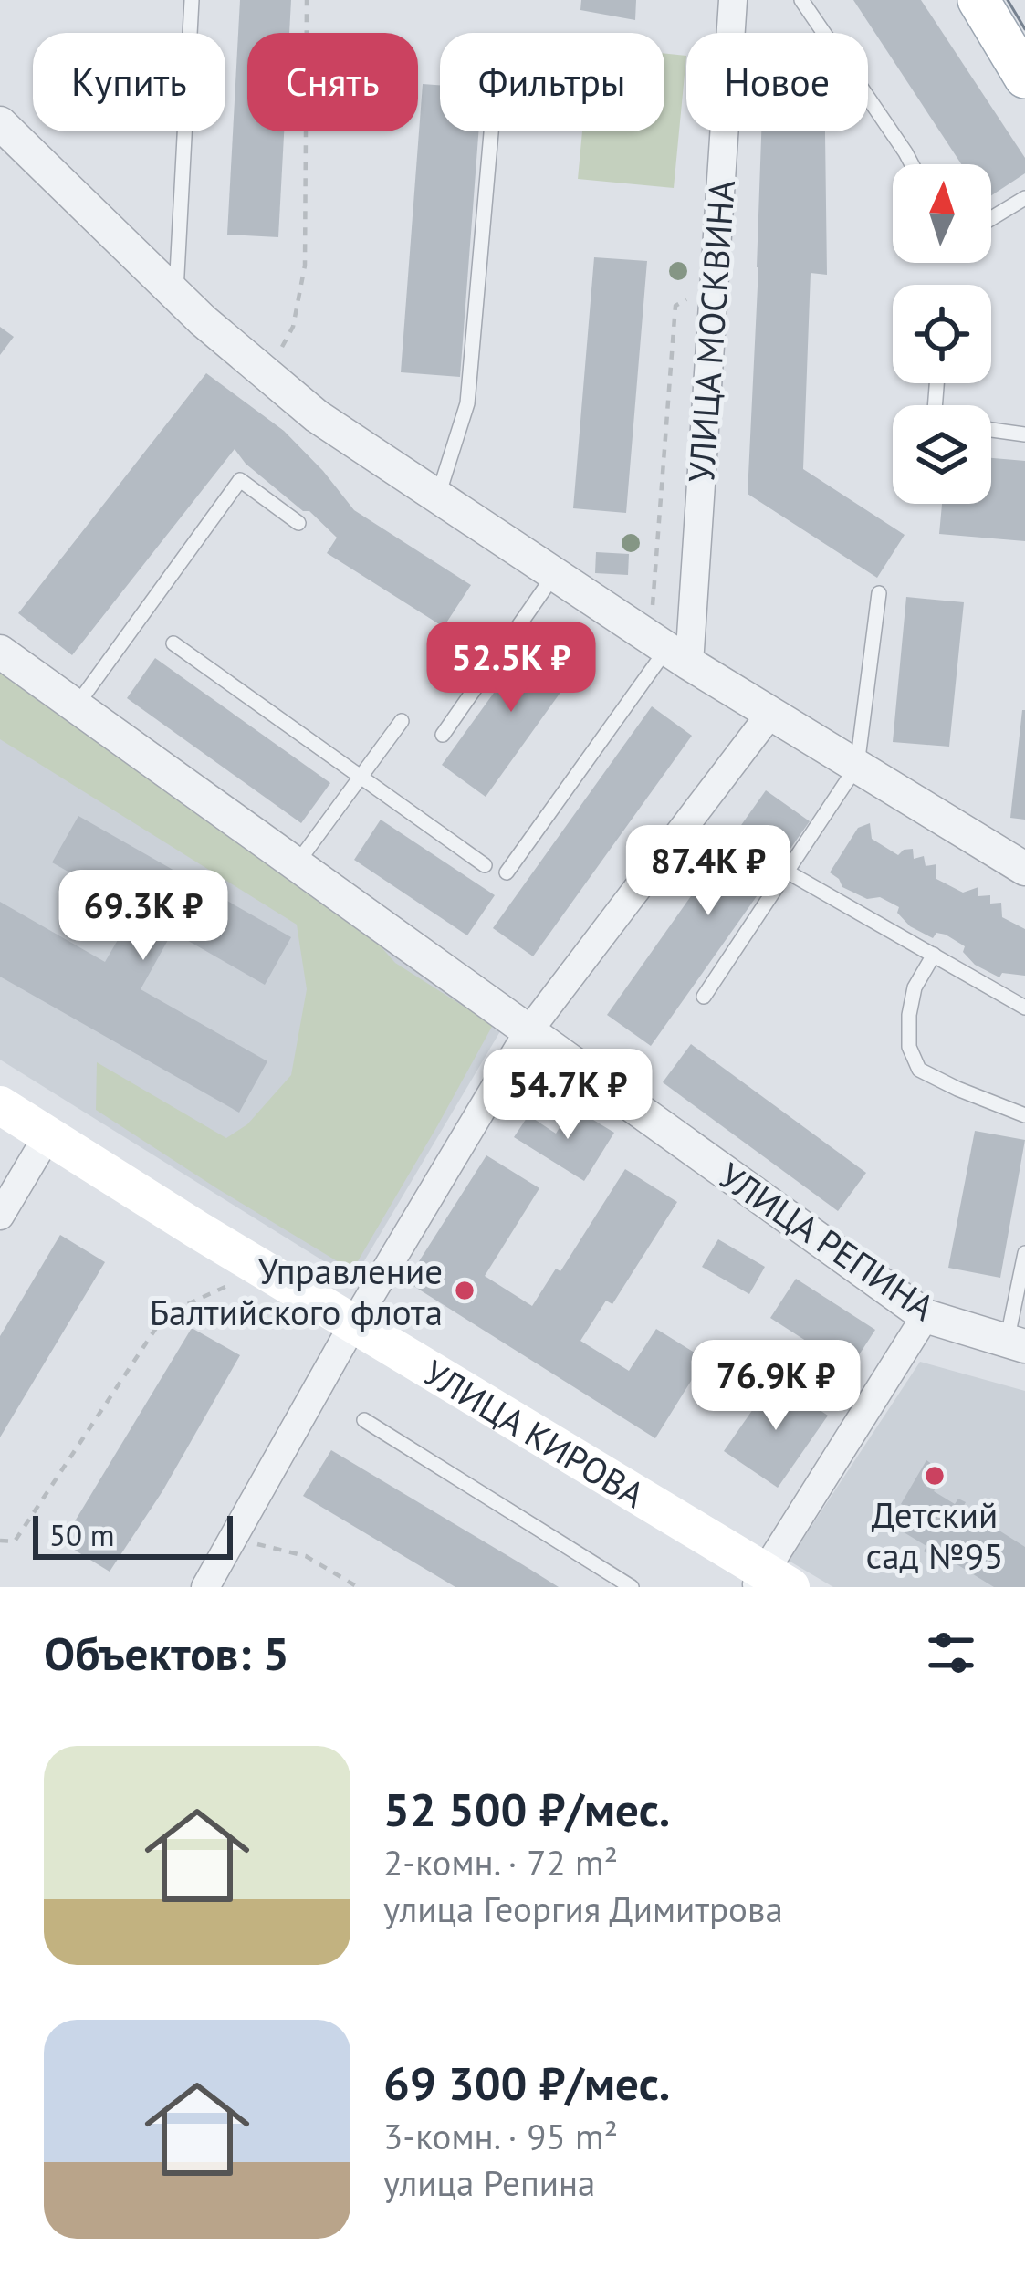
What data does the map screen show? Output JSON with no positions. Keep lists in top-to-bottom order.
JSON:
{
  "streets": {
    "main road": ["УЛИЦА КИРОВА"],
    "street": ["УЛИЦА МОСКВИНА", "УЛИЦА РЕПИНА"]
  },
  "places": ["Управление Балтийского флота", "Детский сад №95"],
  "scale_bar": "50 m",
  "north": "top",
  "page": {
    "chip": [
      "Купить",
      "Снять",
      "Фильтры",
      "Новое"
    ],
    "price": [
      "52.5K ₽",
      "87.4K ₽",
      "69.3K ₽",
      "54.7K ₽",
      "76.9K ₽"
    ],
    "scale": "50 m",
    "heading": "Объектов: 5",
    "list": [
      {
        "name": "52 500 ₽/мес.",
        "note": "2-комн. · 72 m² · улица Георгия Димитрова"
      },
      {
        "name": "69 300 ₽/мес.",
        "note": "3-комн. · 95 m² · улица Репина"
      }
    ]
  }
}
